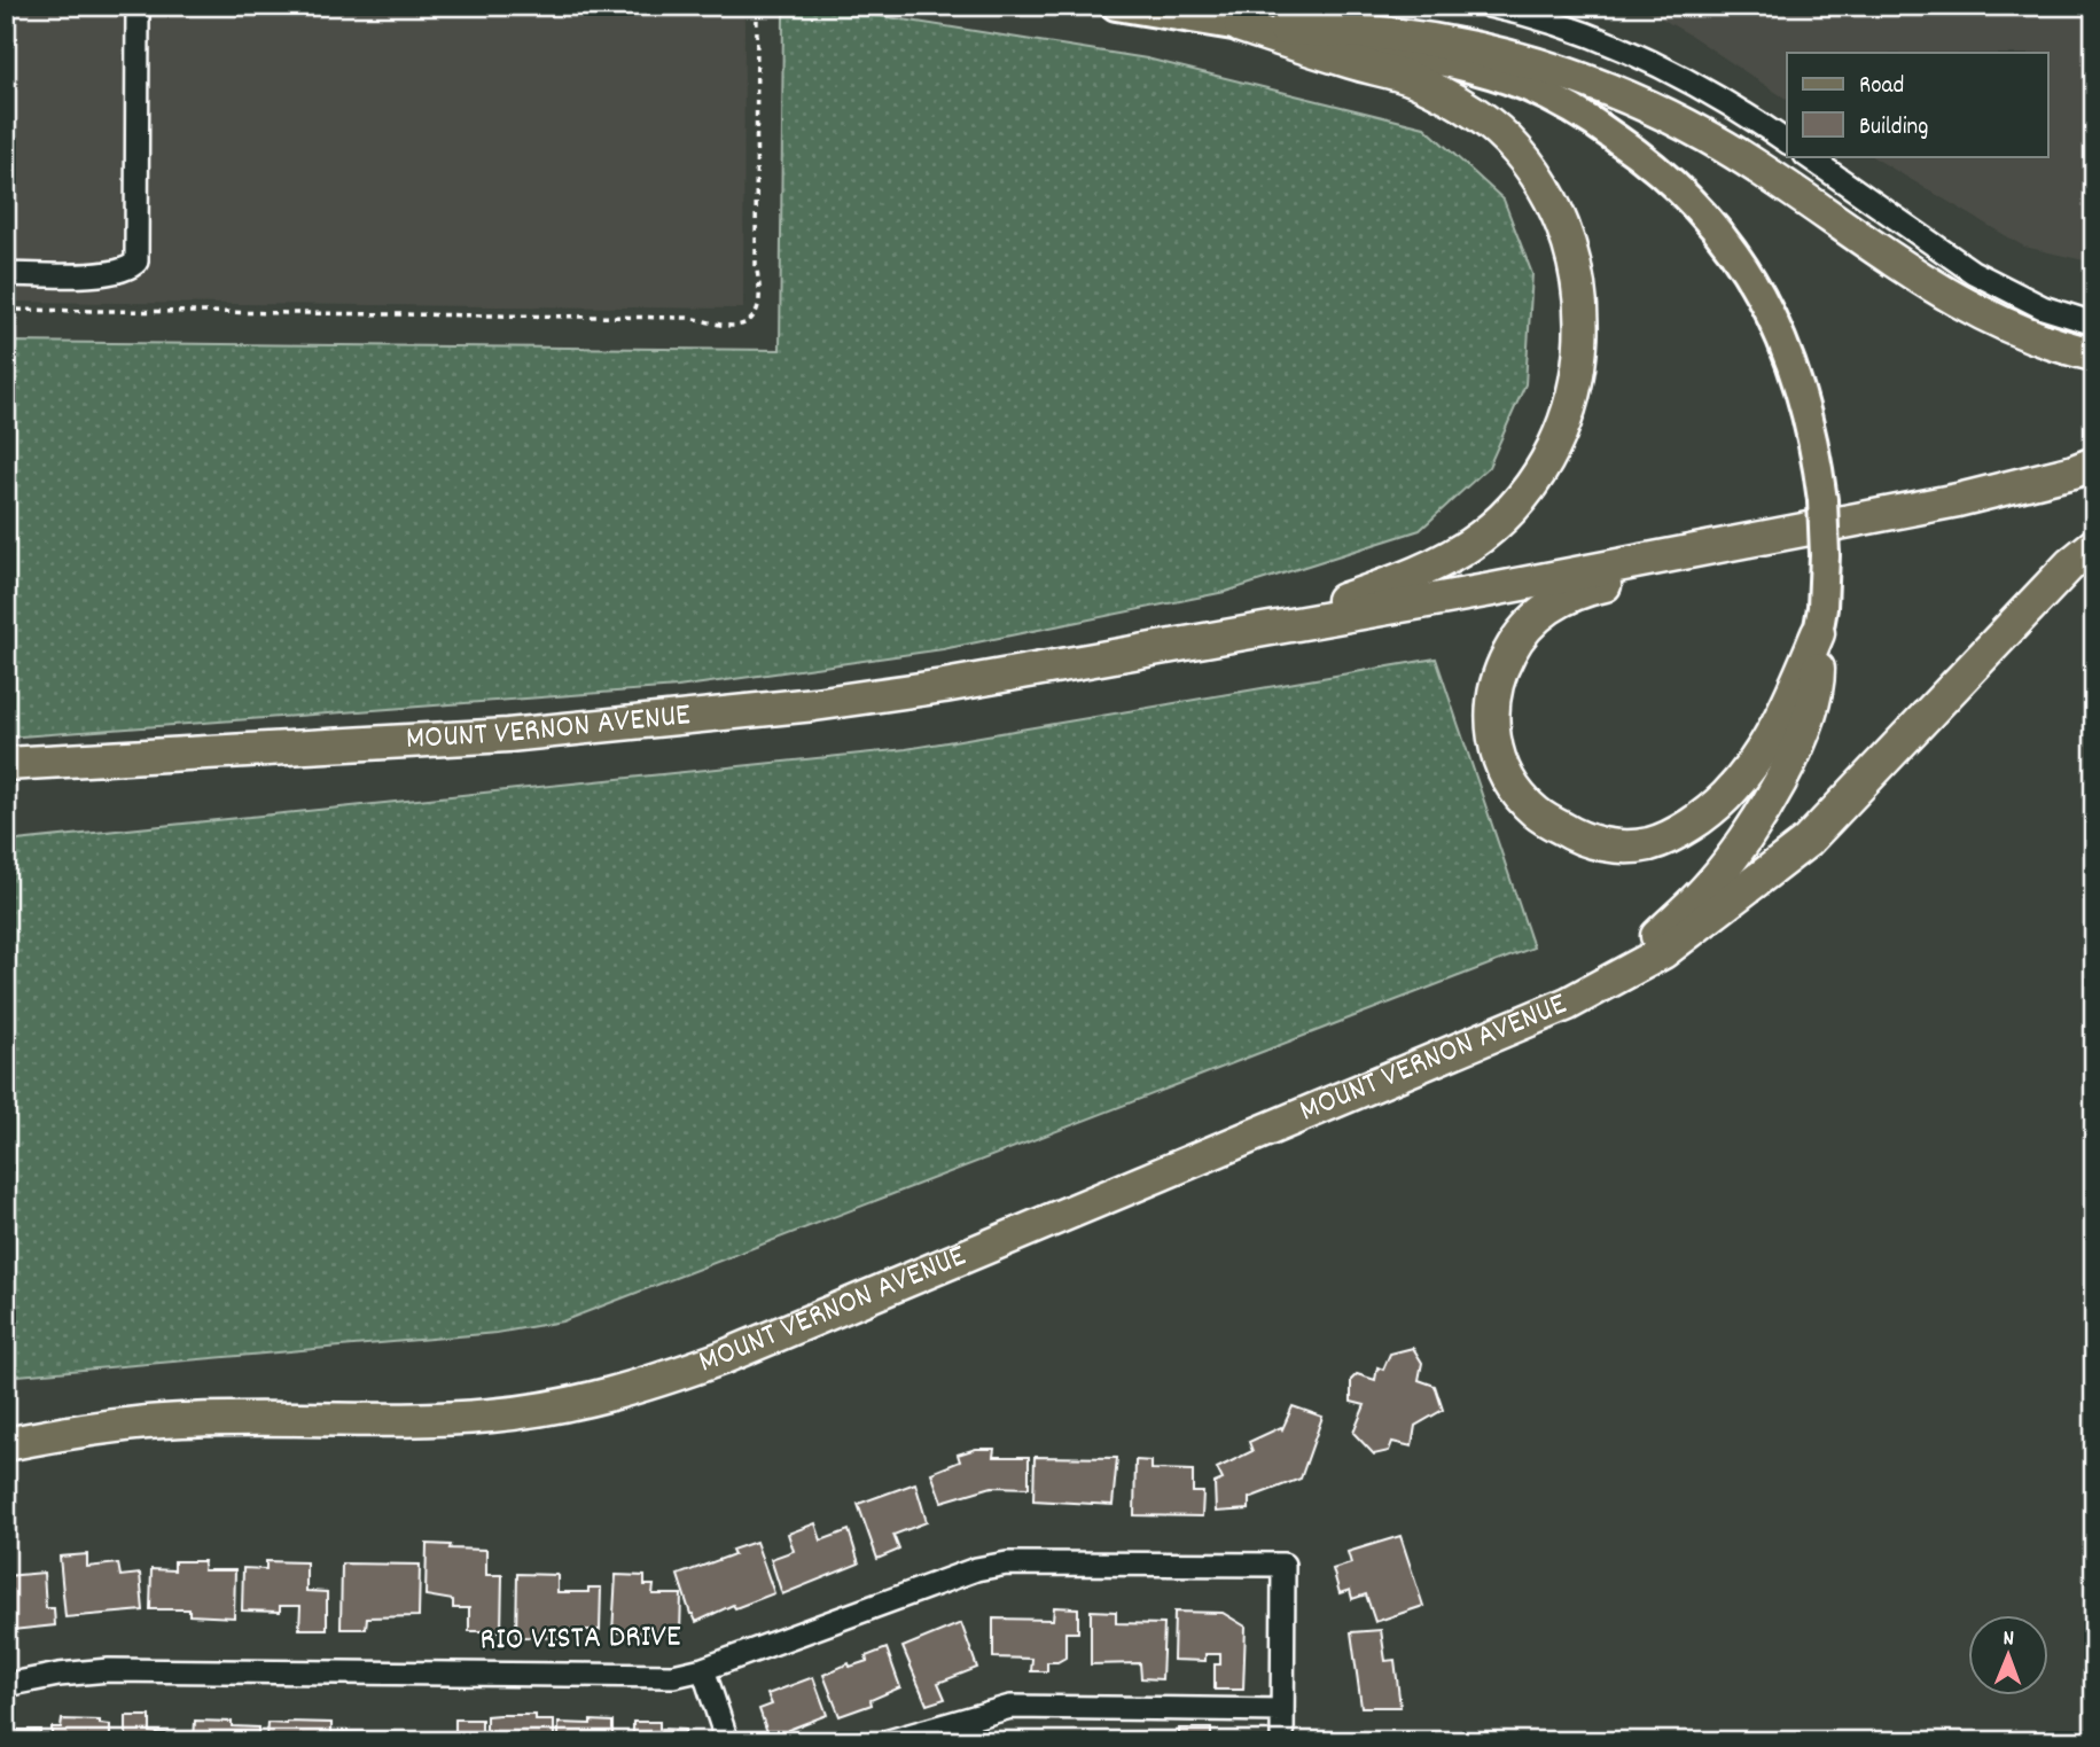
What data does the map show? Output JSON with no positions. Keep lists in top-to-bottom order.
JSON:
{
  "streets": {
    "highway": ["MOUNT VERNON AVENUE"],
    "street": ["RIO VISTA DRIVE"]
  },
  "legend": ["Road", "Building"],
  "north": "top"
}
